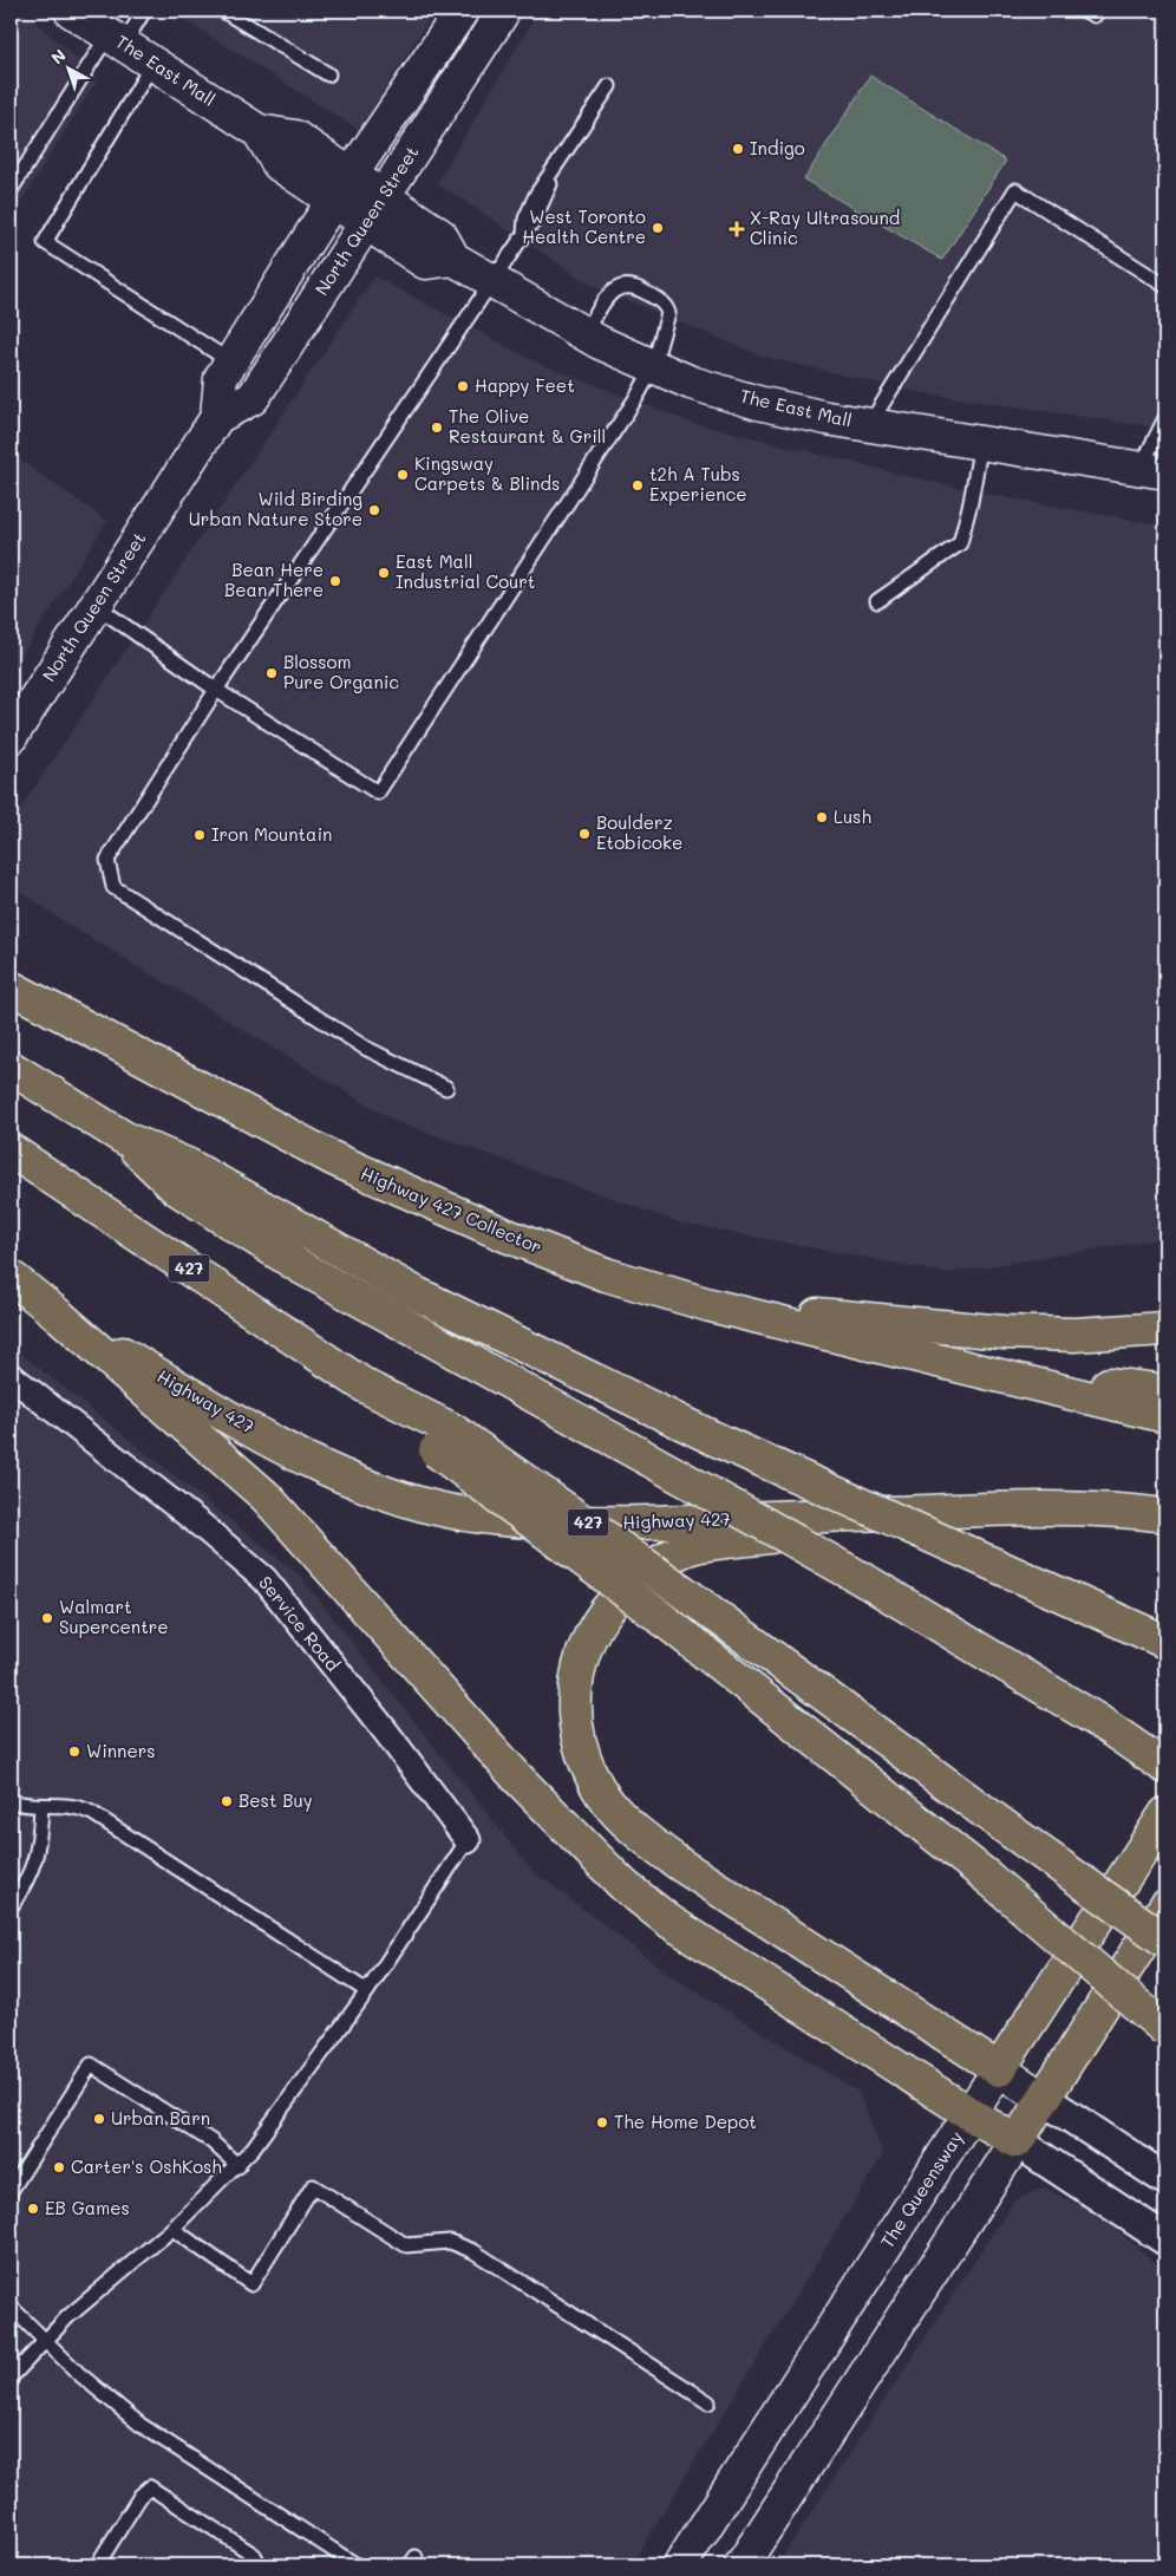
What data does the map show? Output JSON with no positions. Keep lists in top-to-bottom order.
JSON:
{
  "streets": {
    "main road": [
      "The East Mall",
      "North Queen Street",
      "Highway 427 Collector",
      "427",
      "Highway 427",
      "The Queensway"
    ],
    "street": ["Service Road"]
  },
  "crossings": [
    ["The East Mall", "North Queen Street"],
    ["427", "Highway 427"]
  ],
  "places": {
    "other": [
      "Indigo",
      "West Toronto Health Centre",
      "Happy Feet",
      "The Olive Restaurant & Grill",
      "Kingsway Carpets & Blinds",
      "t2h A Tubs Experience",
      "Wild Birding Urban Nature Store",
      "East Mall Industrial Court",
      "Bean Here Bean There",
      "Blossom Pure Organic",
      "Lush",
      "Boulderz Etobicoke",
      "Iron Mountain",
      "Walmart Supercentre",
      "Winners",
      "Best Buy",
      "Urban Barn",
      "The Home Depot",
      "Carter's OshKosh",
      "EB Games"
    ],
    "health": ["X-Ray Ultrasound Clinic"]
  },
  "north": "top left"
}
